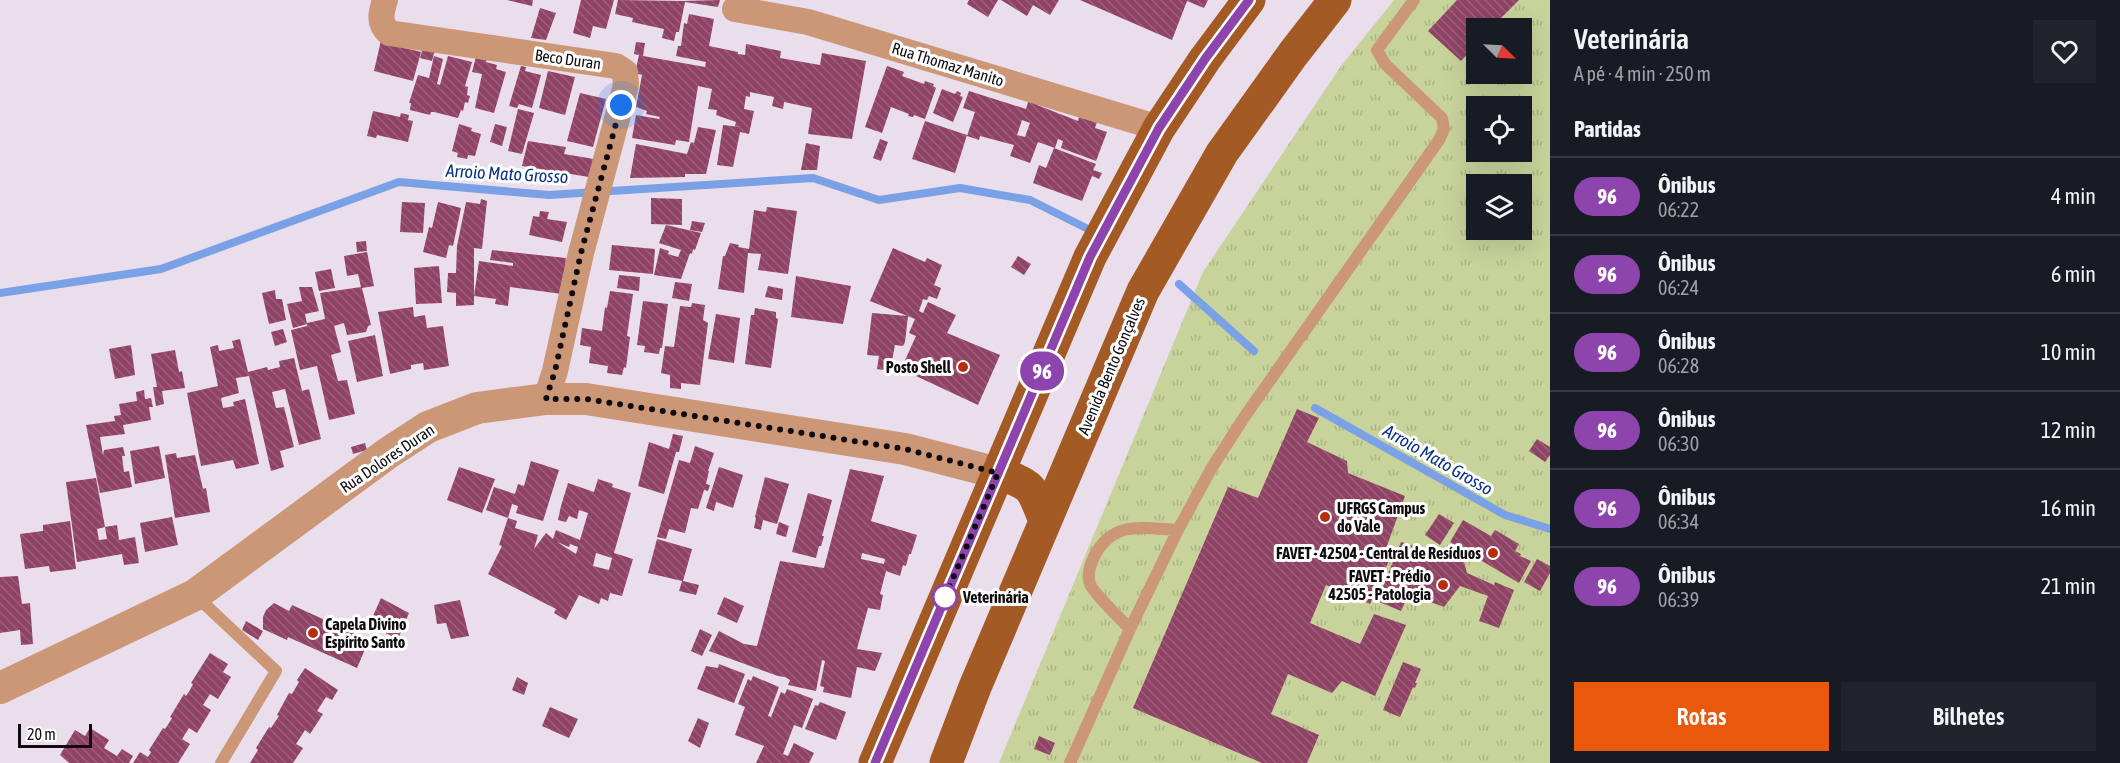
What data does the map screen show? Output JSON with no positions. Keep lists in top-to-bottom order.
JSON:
{
  "streets": {
    "main road": ["Avenida Bento Gonçalves"],
    "street": ["Beco Duran", "Rua Thomaz Manito", "Rua Dolores Duran"]
  },
  "crossings": [
    ["Beco Duran", "Rua Dolores Duran"]
  ],
  "water": ["Arroio Mato Grosso"],
  "places": [
    "Posto Shell",
    "UFRGS Campus do Vale",
    "FAVET - 42504 - Central de Resíduos",
    "FAVET - Prédio 42505 - Patologia",
    "Veterinária",
    "Capela Divino Espírito Santo"
  ],
  "lines": ["bus line 96"],
  "scale_bar": "20 m",
  "north": "bottom right",
  "page": {
    "on_map": "96",
    "heading": [
      ["Veterinária", "A pé · 4 min · 250 m"],
      "Partidas"
    ],
    "list": [
      {
        "mark": "96",
        "name": "Ônibus",
        "note": "06:22",
        "value": "4 min"
      },
      {
        "mark": "96",
        "name": "Ônibus",
        "note": "06:24",
        "value": "6 min"
      },
      {
        "mark": "96",
        "name": "Ônibus",
        "note": "06:28",
        "value": "10 min"
      },
      {
        "mark": "96",
        "name": "Ônibus",
        "note": "06:30",
        "value": "12 min"
      },
      {
        "mark": "96",
        "name": "Ônibus",
        "note": "06:34",
        "value": "16 min"
      },
      {
        "mark": "96",
        "name": "Ônibus",
        "note": "06:39",
        "value": "21 min"
      }
    ],
    "buttons": ["Rotas", "Bilhetes"],
    "scale": "20 m"
  }
}
